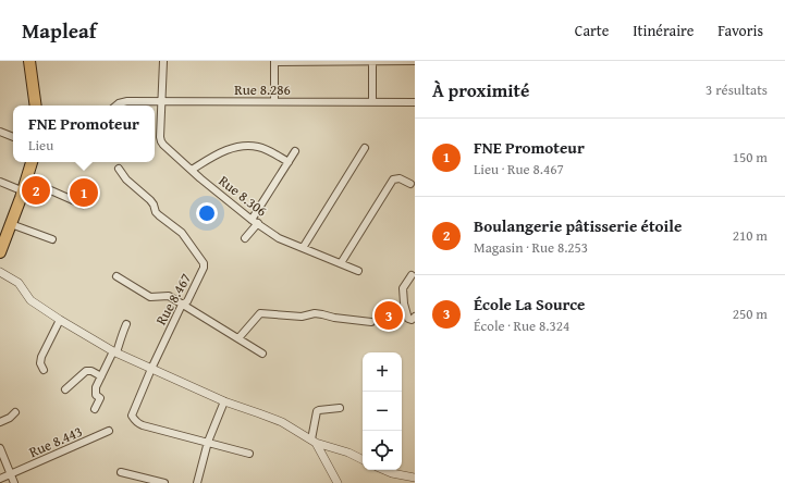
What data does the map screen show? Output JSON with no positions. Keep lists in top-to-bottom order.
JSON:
{
  "streets": {
    "street": [
      "Rue 8.286",
      "Rue 8.306",
      "Rue 8.467",
      "Rue 8.443"
    ]
  },
  "crossings": [
    ["Rue 8.286", "Rue 8.306"]
  ],
  "page": {
    "header": "Mapleaf",
    "nav": ["Carte", "Itinéraire", "Favoris"],
    "heading": ["À proximité", "3 résultats"],
    "popup": ["FNE Promoteur", "Lieu"],
    "list": [
      {
        "mark": "1",
        "name": "FNE Promoteur",
        "note": "Lieu · Rue 8.467",
        "value": "150 m"
      },
      {
        "mark": "2",
        "name": "Boulangerie pâtisserie étoile",
        "note": "Magasin · Rue 8.253",
        "value": "210 m"
      },
      {
        "mark": "3",
        "name": "École La Source",
        "note": "École · Rue 8.324",
        "value": "250 m"
      }
    ],
    "pins": ["2", "1", "3"],
    "map_buttons": ["+", "−"]
  }
}
